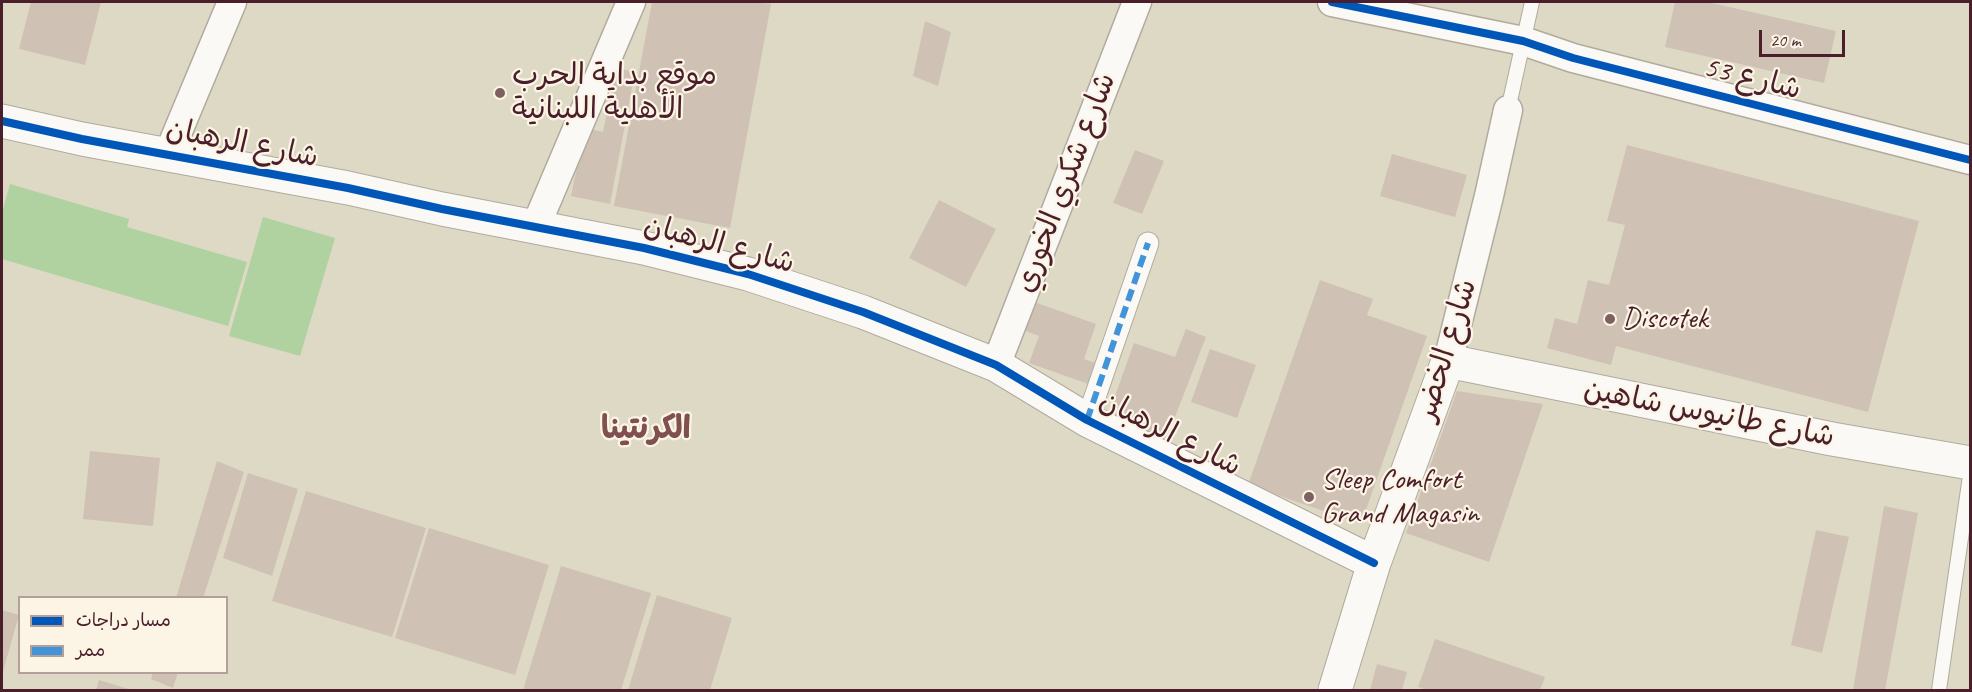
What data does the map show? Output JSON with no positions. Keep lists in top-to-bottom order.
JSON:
{
  "streets": {
    "street": [
      "شارع 53",
      "شارع الرهبان",
      "شارع شكري الخوري",
      "شارع الخضر",
      "شارع طانيوس شاهين"
    ]
  },
  "crossings": [
    ["شارع 53", "شارع الخضر"],
    ["شارع الرهبان", "شارع شكري الخوري"],
    ["شارع الرهبان", "شارع الخضر"],
    ["شارع الخضر", "شارع طانيوس شاهين"]
  ],
  "districts": ["الكرنتينا"],
  "places": ["موقع بداية الحرب الأهلية اللبنانية", "Discotek", "Sleep Comfort Grand Magasin"],
  "legend": ["مسار دراجات", "ممر"],
  "scale_bar": "20 m"
}
